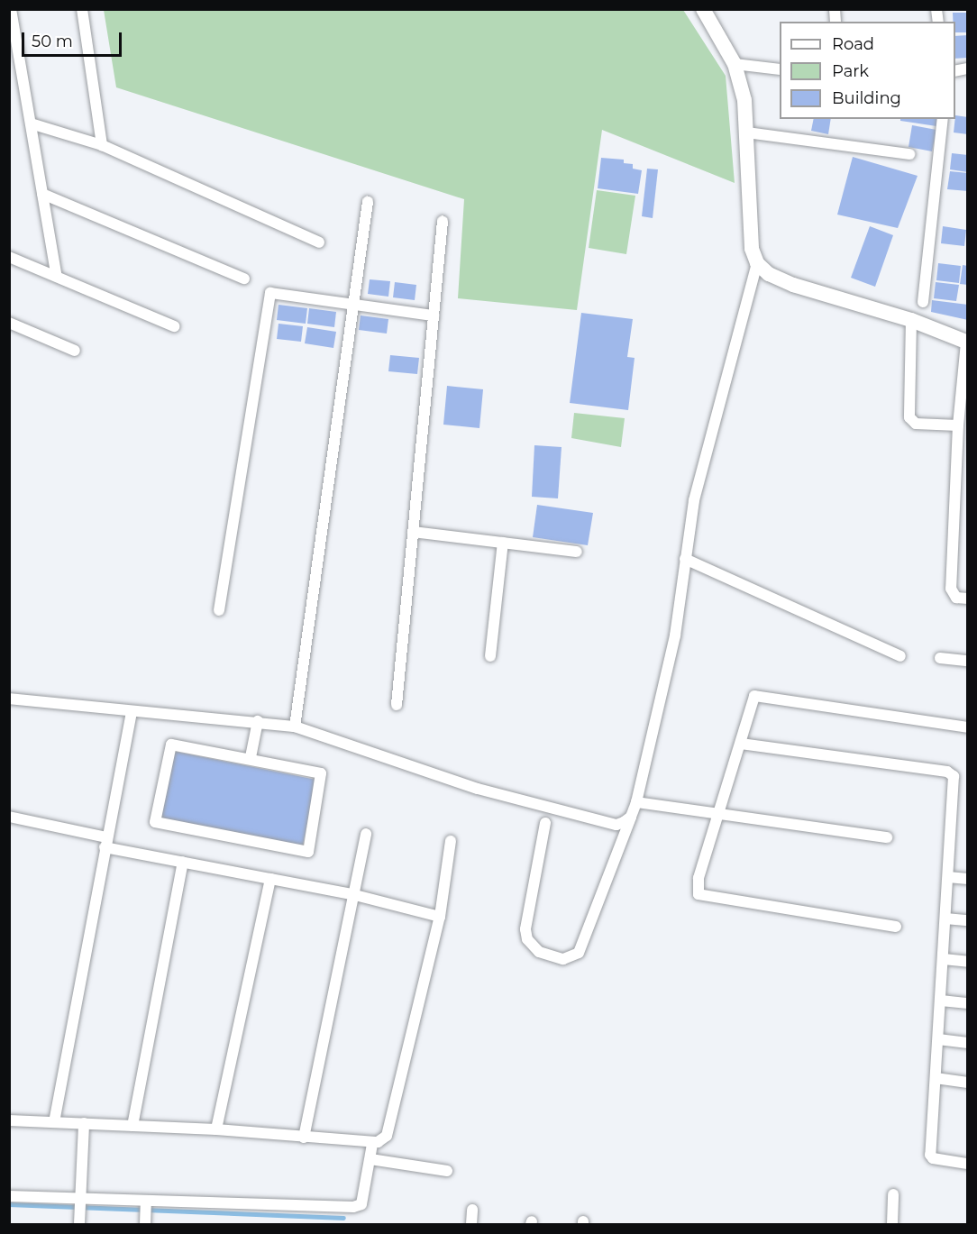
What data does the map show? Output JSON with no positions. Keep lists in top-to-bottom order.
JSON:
{
  "legend": ["Road", "Park", "Building"],
  "scale_bar": "50 m"
}
